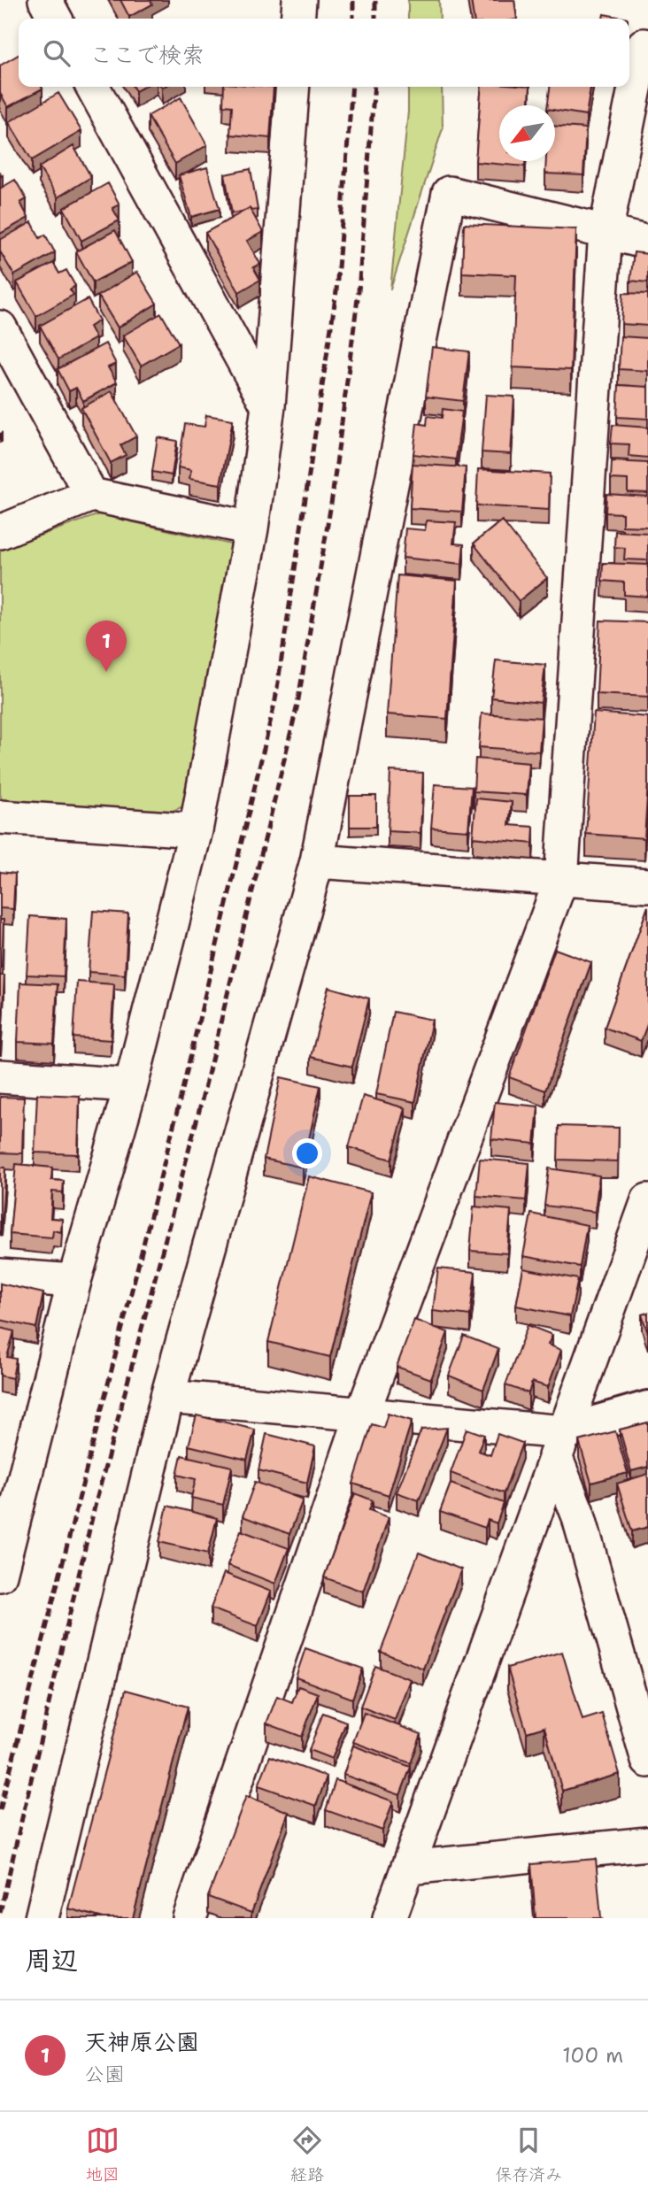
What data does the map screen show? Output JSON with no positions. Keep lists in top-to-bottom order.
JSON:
{
  "north": "bottom left",
  "page": {
    "search": "ここで検索",
    "pins": "1",
    "heading": "周辺",
    "list": [
      {
        "mark": "1",
        "name": "天神原公園",
        "note": "公園",
        "value": "100 m"
      }
    ],
    "nav": ["地図", "経路", "保存済み"]
  }
}
